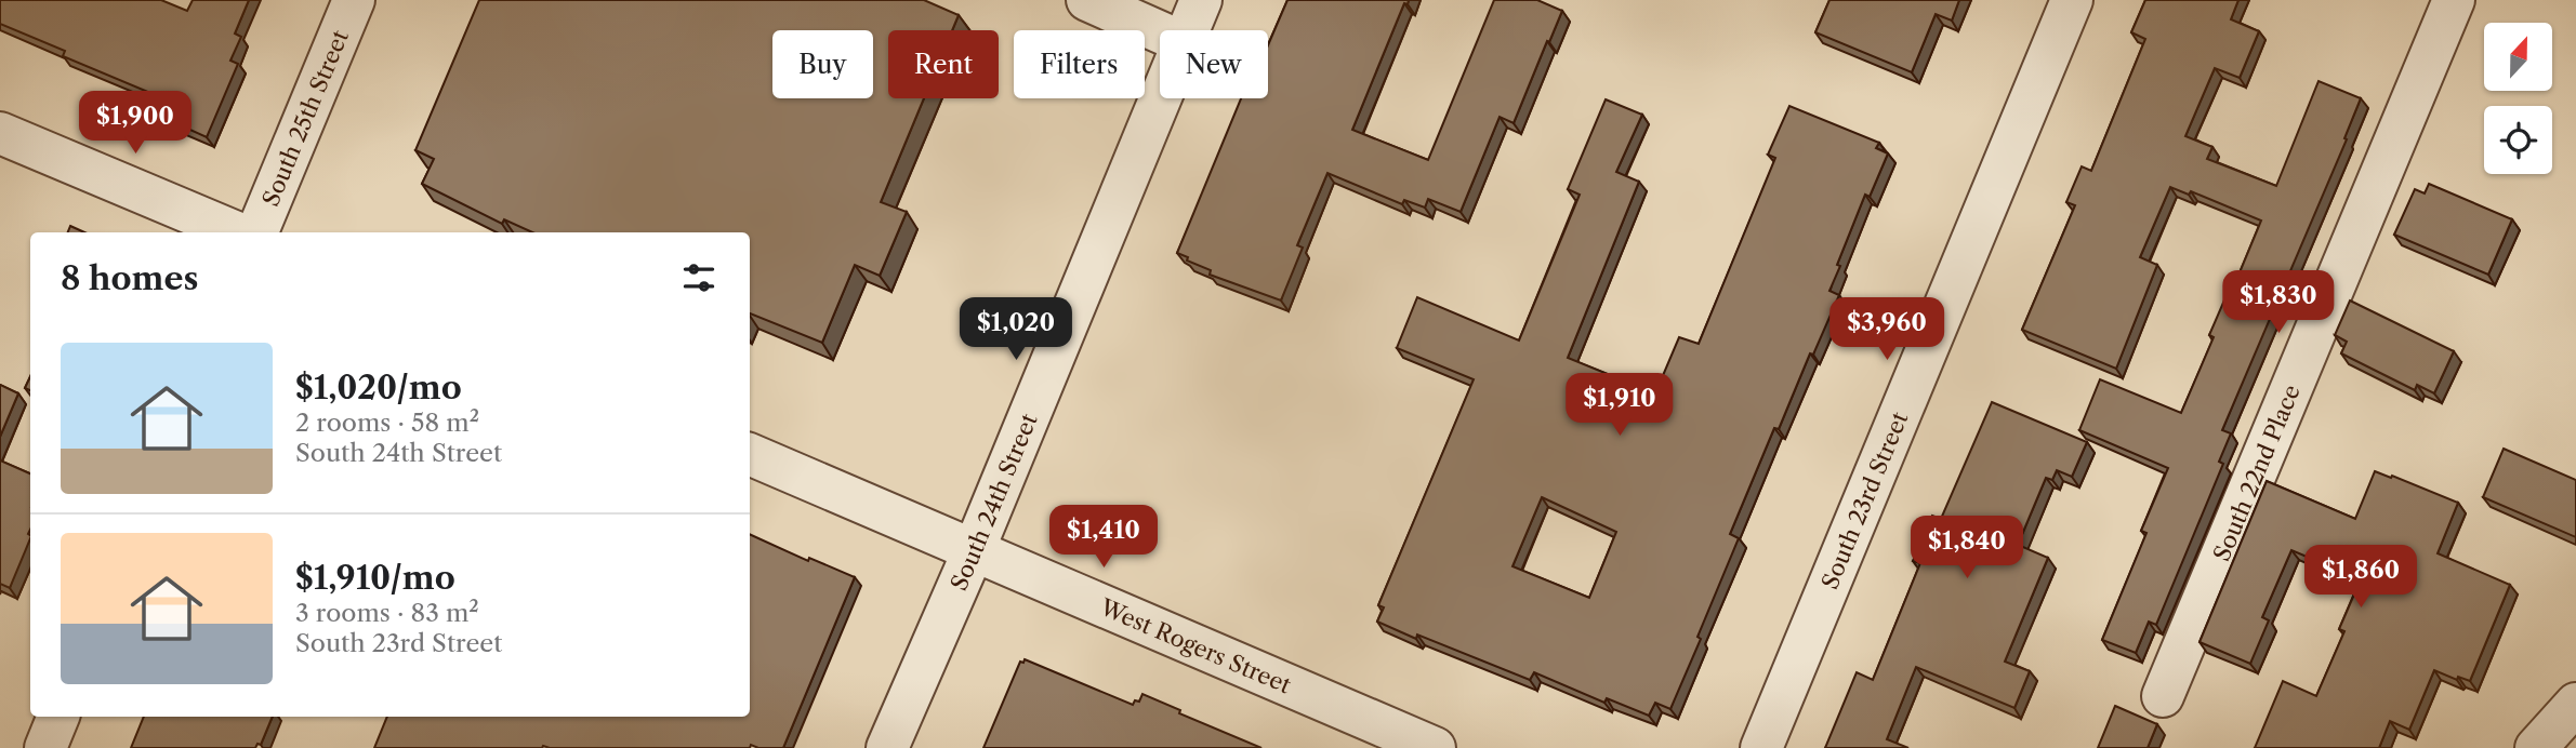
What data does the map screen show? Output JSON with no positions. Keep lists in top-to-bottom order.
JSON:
{
  "streets": {
    "street": [
      "South 25th Street",
      "South 22nd Place",
      "South 23rd Street",
      "South 24th Street",
      "West Rogers Street"
    ]
  },
  "crossings": [
    ["South 24th Street", "West Rogers Street"]
  ],
  "north": "top",
  "page": {
    "chip": [
      "Buy",
      "Rent",
      "Filters",
      "New"
    ],
    "price": [
      "$1,900",
      "$1,830",
      "$1,020",
      "$3,960",
      "$1,910",
      "$1,410",
      "$1,840",
      "$1,860"
    ],
    "heading": "8 homes",
    "list": [
      {
        "name": "$1,020/mo",
        "note": "2 rooms · 58 m² · South 24th Street"
      },
      {
        "name": "$1,910/mo",
        "note": "3 rooms · 83 m² · South 23rd Street"
      }
    ]
  }
}
